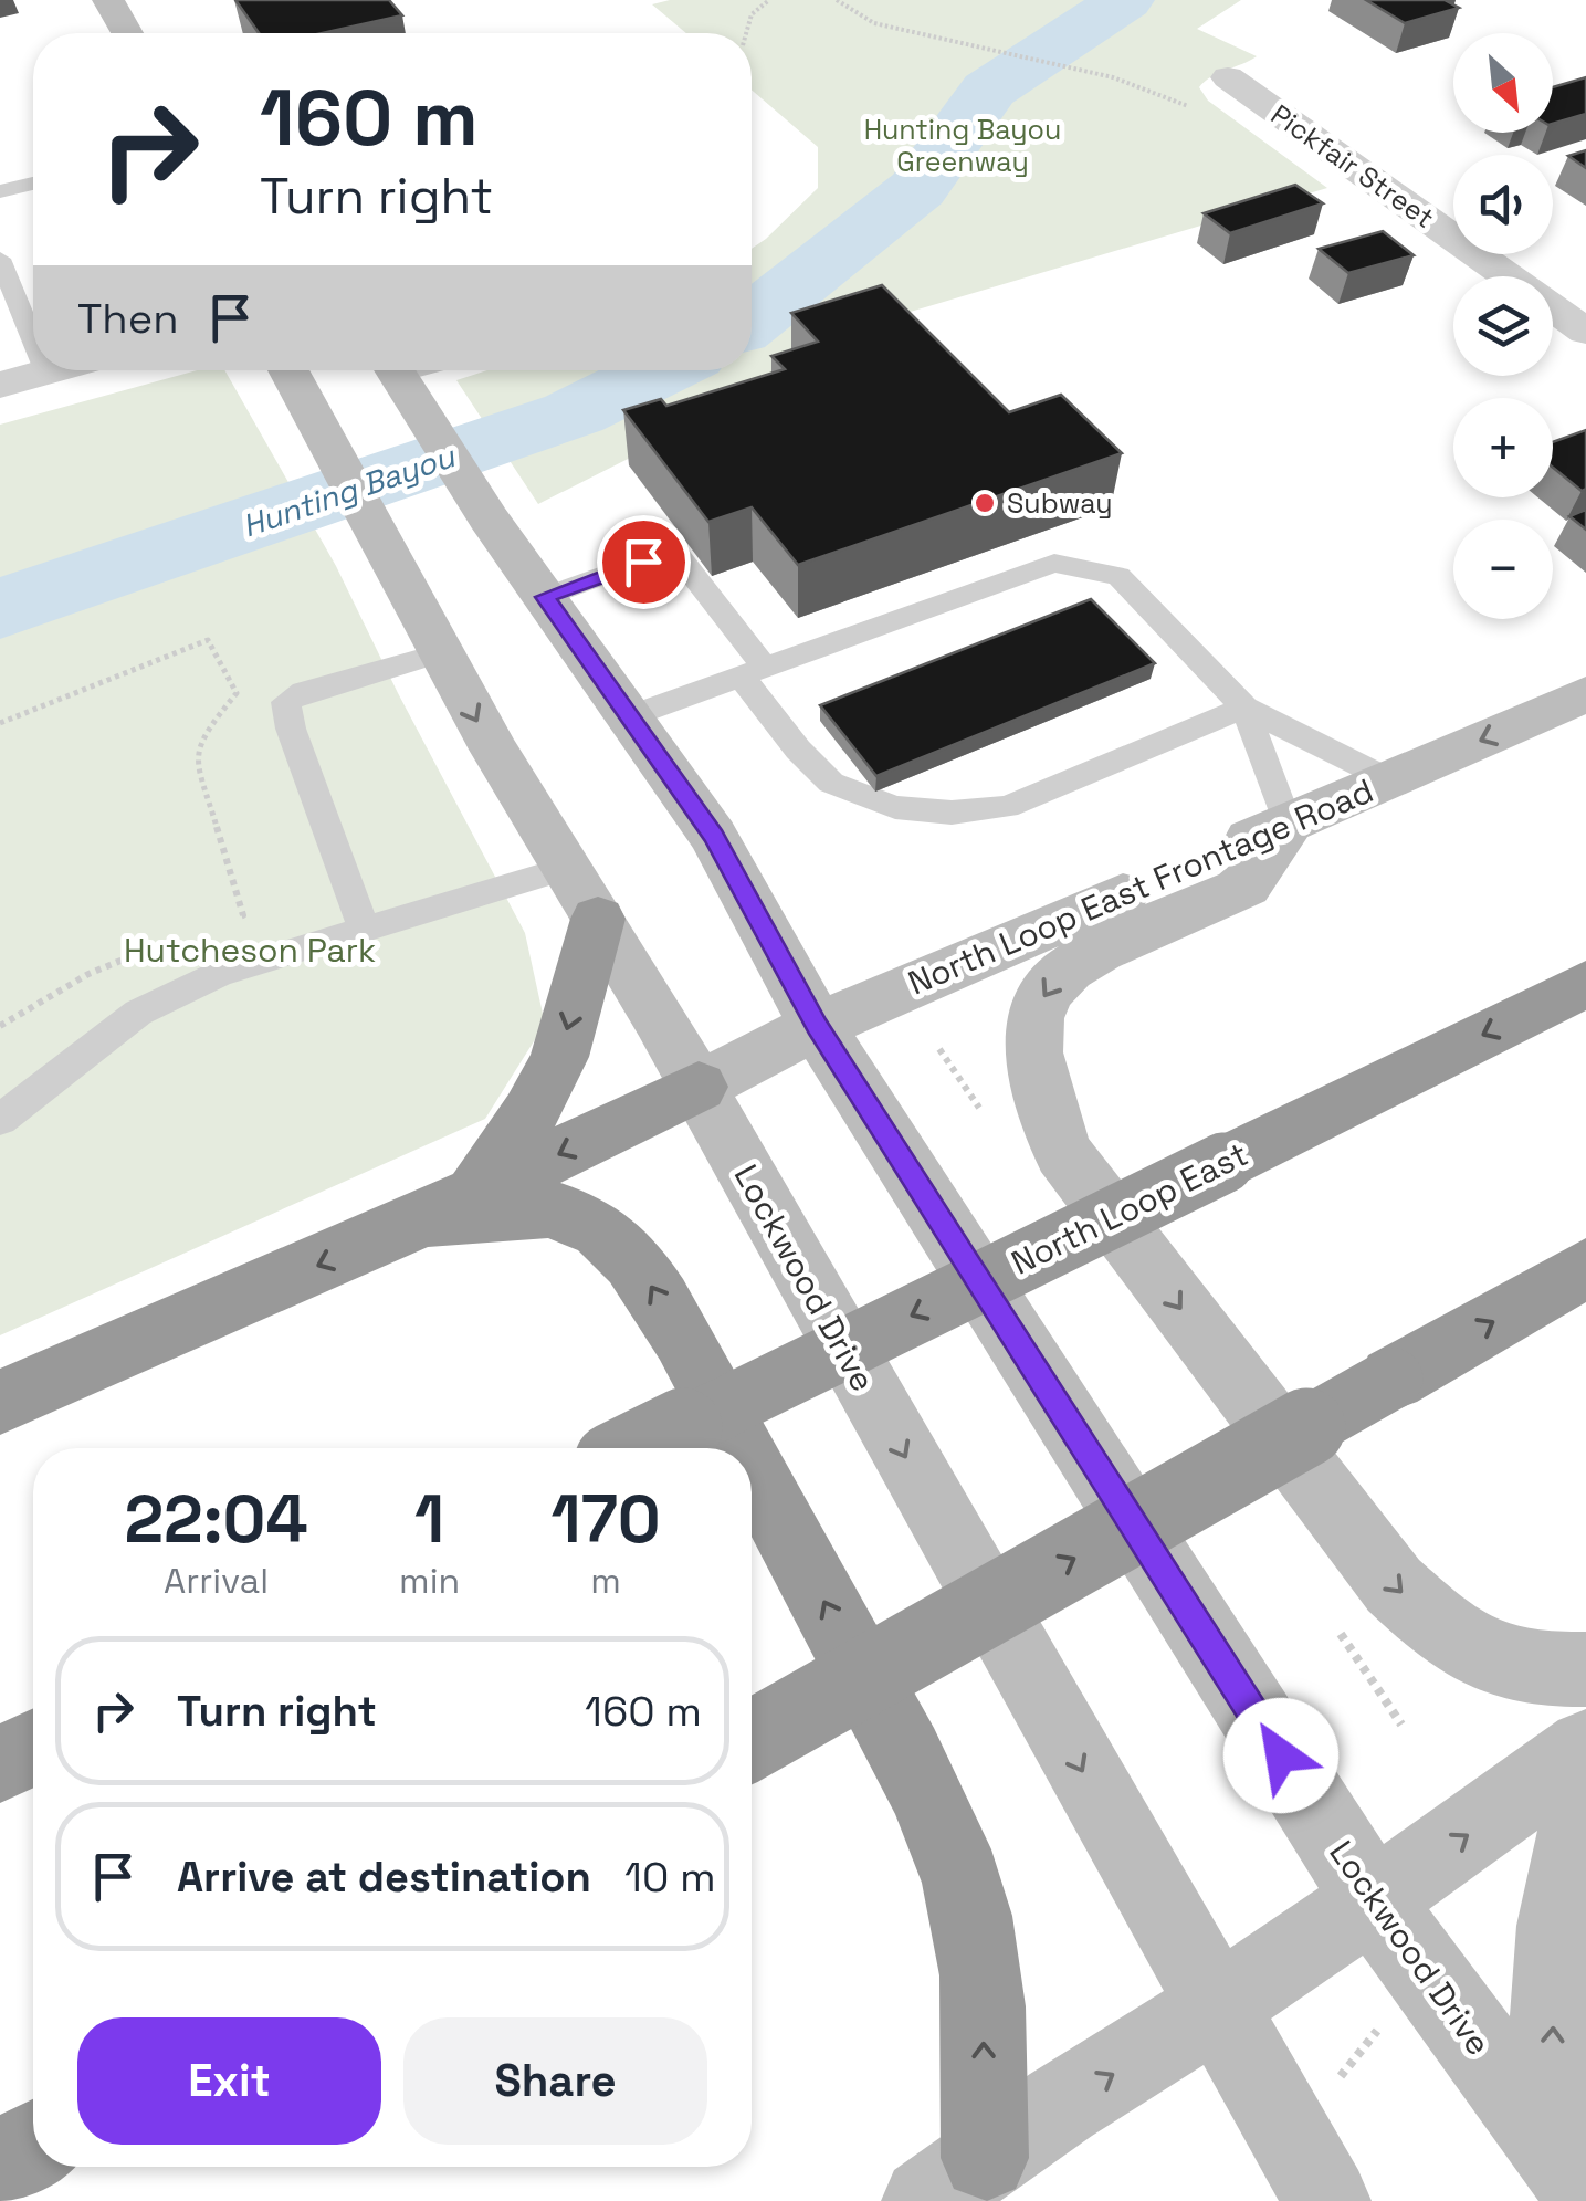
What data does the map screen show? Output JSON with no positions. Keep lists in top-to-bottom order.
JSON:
{
  "streets": {
    "highway": ["North Loop East"],
    "main road": ["North Loop East Frontage Road", "Lockwood Drive"],
    "street": ["Pickfair Street"]
  },
  "crossings": [
    ["North Loop East Frontage Road", "Lockwood Drive"]
  ],
  "water": ["Hunting Bayou"],
  "parks": ["Hunting Bayou Greenway", "Hutcheson Park"],
  "places": ["Subway"],
  "north": "bottom right",
  "page": {
    "map_buttons": ["+", "−"],
    "turn": ["160 m", "Turn right"],
    "then": "Then",
    "eta": [
      "22:04",
      "Arrival",
      "1",
      "min",
      "170",
      "m"
    ],
    "list": [
      {
        "name": "Turn right",
        "value": "160 m"
      },
      {
        "name": "Arrive at destination",
        "value": "10 m"
      }
    ],
    "buttons": ["Exit", "Share"]
  }
}
